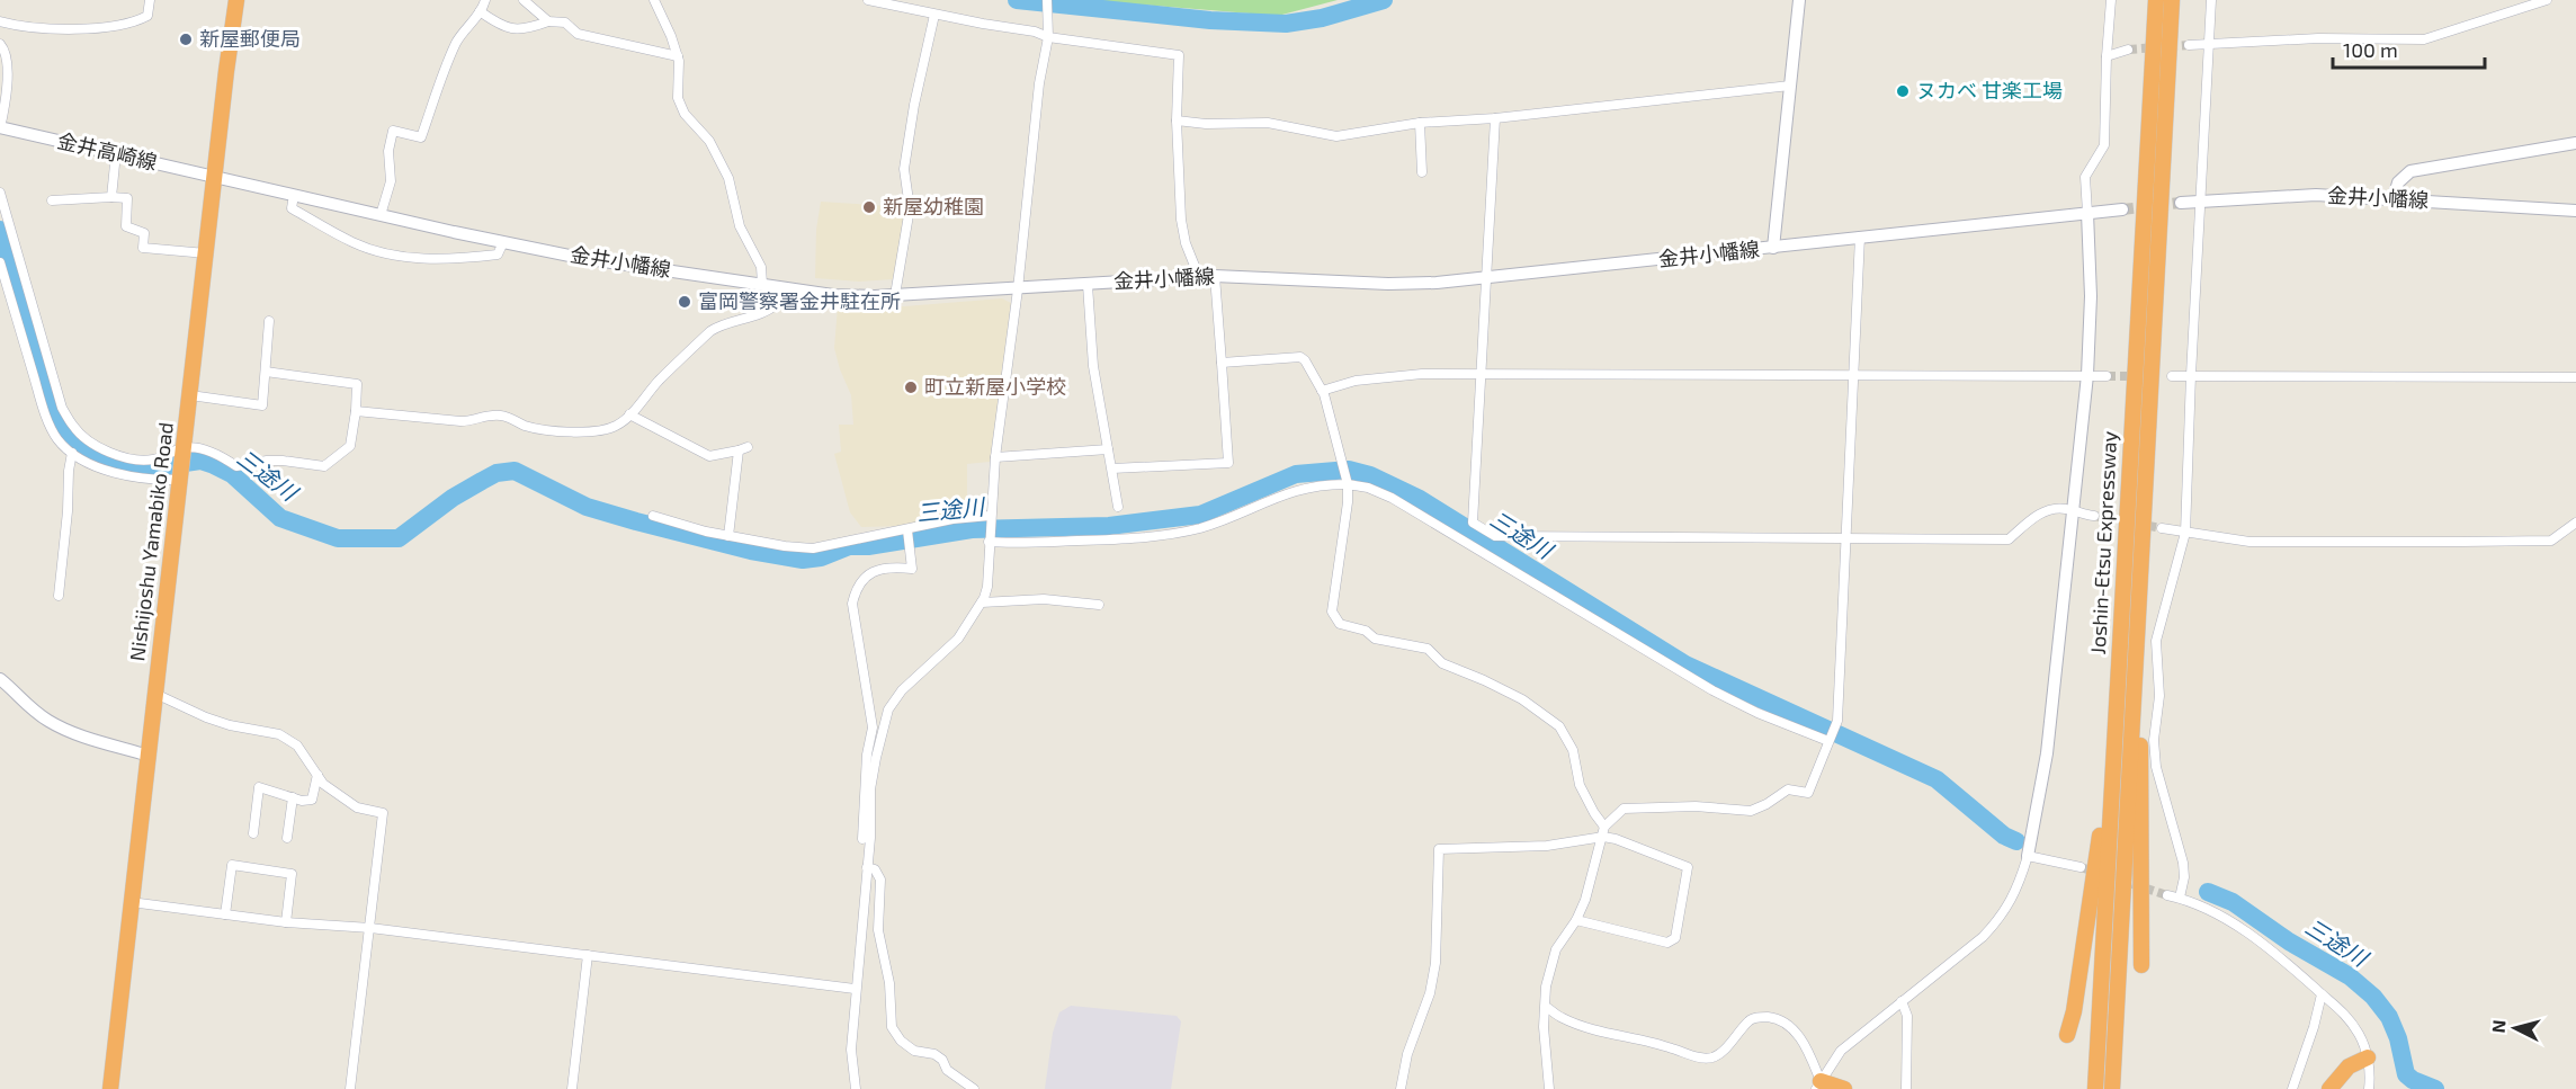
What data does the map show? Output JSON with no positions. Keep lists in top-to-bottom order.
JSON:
{
  "streets": {
    "highway": ["Nishijoshu Yamabiko Road", "Joshin-Etsu Expressway"],
    "main road": ["金井高崎線", "金井小幡線"]
  },
  "crossings": [
    ["金井高崎線", "金井小幡線"],
    ["金井高崎線", "Nishijoshu Yamabiko Road"],
    ["金井小幡線", "Nishijoshu Yamabiko Road"]
  ],
  "water": ["三途川"],
  "places": [
    "新屋郵便局",
    "ヌカベ 甘楽工場",
    "新屋幼稚園",
    "富岡警察署金井駐在所",
    "町立新屋小学校"
  ],
  "scale_bar": "100 m",
  "north": "left"
}
